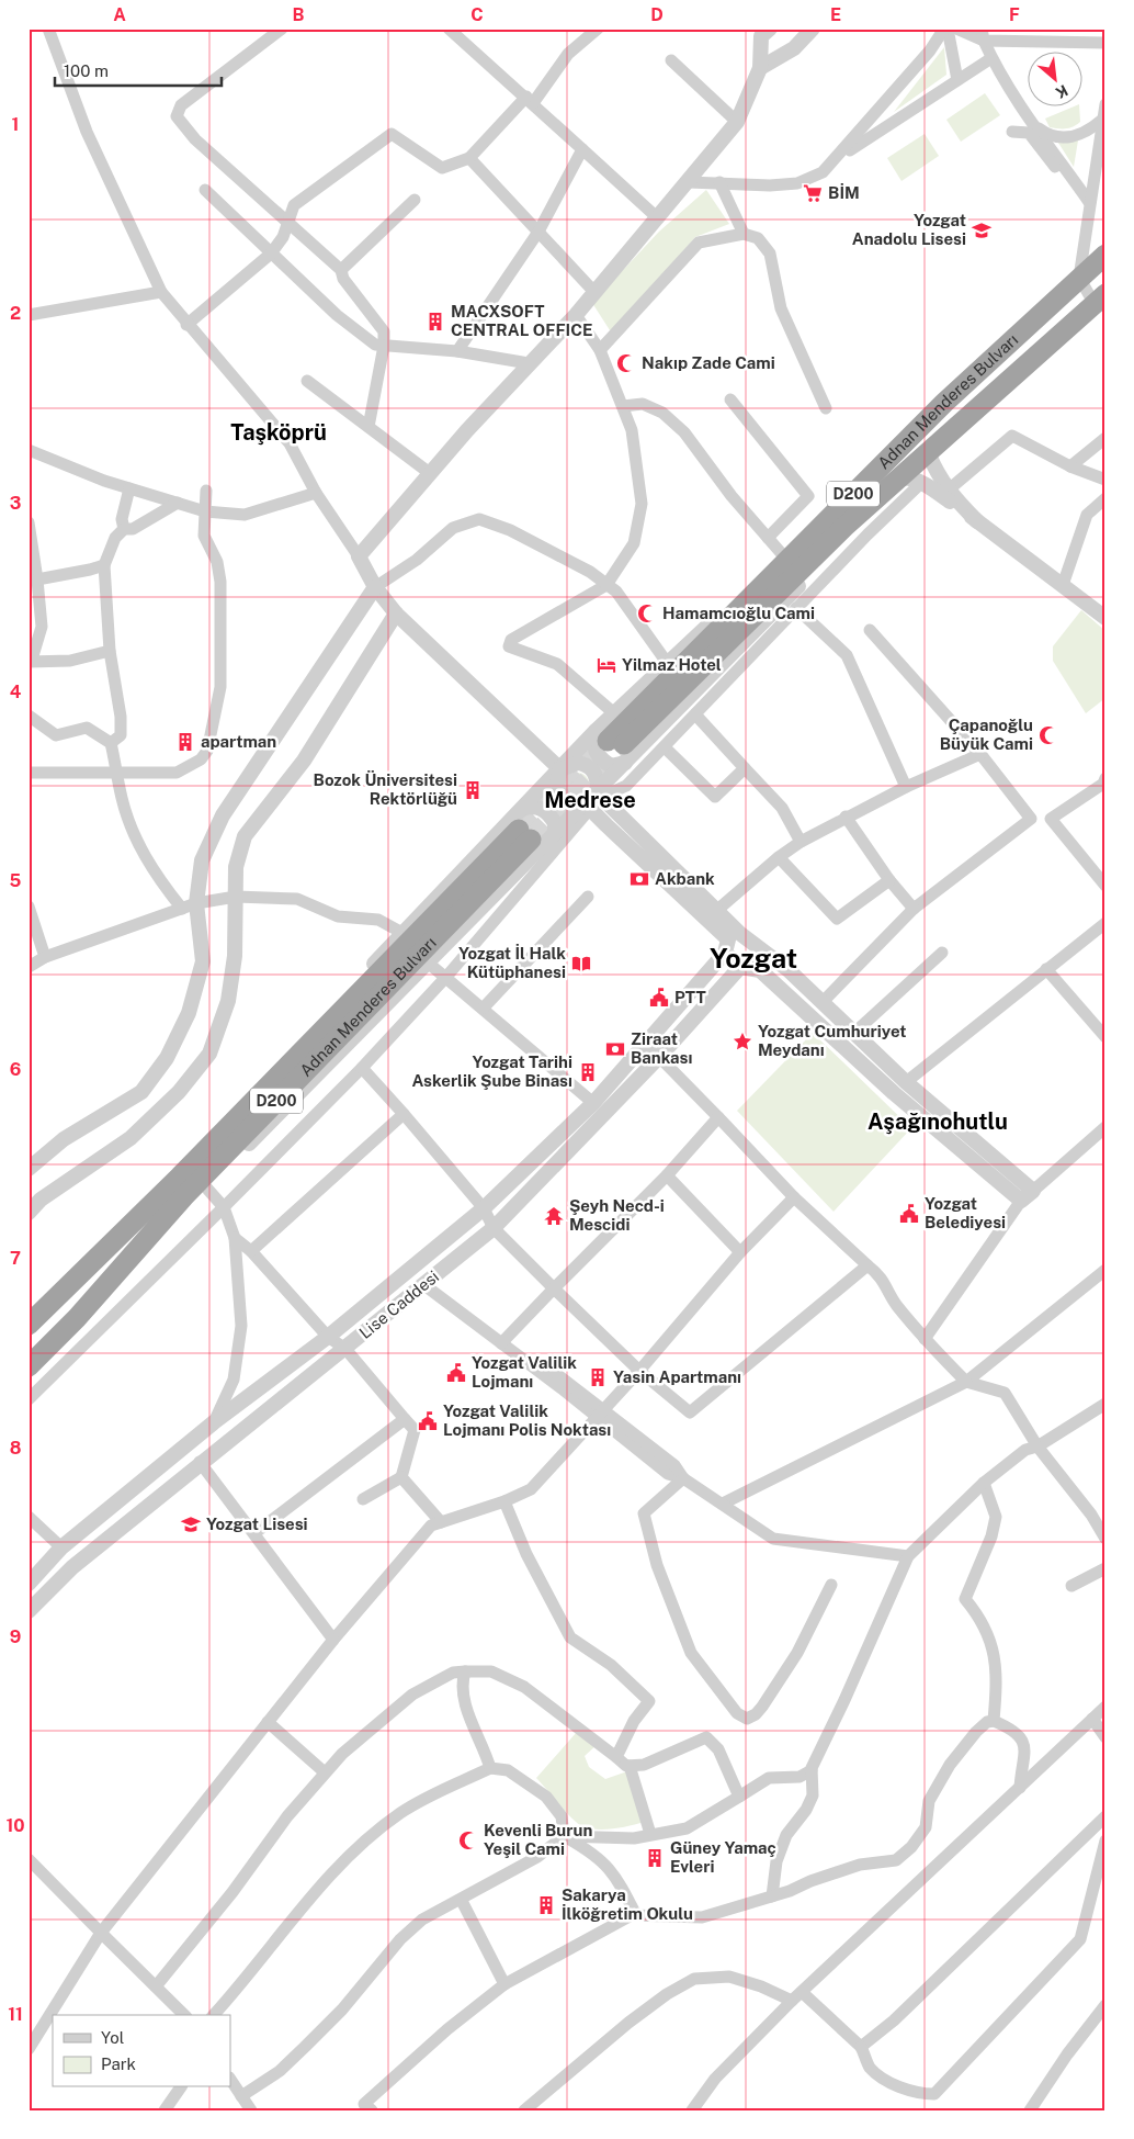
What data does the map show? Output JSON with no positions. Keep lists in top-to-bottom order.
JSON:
{
  "streets": {
    "highway": ["Adnan Menderes Bulvarı", "D200"],
    "street": ["Lise Caddesi"]
  },
  "districts": [
    "Taşköprü",
    "Medrese",
    "Yozgat",
    "Aşağınohutlu"
  ],
  "places": {
    "supermarket": ["BİM"],
    "school or university": ["Yozgat Anadolu Lisesi", "Yozgat Lisesi"],
    "building": [
      "MACXSOFT CENTRAL OFFICE",
      "apartman",
      "Bozok Üniversitesi Rektörlüğü",
      "Yozgat Tarihi Askerlik Şube Binası",
      "Yasin Apartmanı",
      "Güney Yamaç Evleri",
      "Sakarya İlköğretim Okulu"
    ],
    "mosque": [
      "Nakıp Zade Cami",
      "Hamamcıoğlu Cami",
      "Çapanoğlu Büyük Cami",
      "Kevenli Burun Yeşil Cami"
    ],
    "hotel": ["Yilmaz Hotel"],
    "bank": ["Akbank", "Ziraat Bankası"],
    "library": ["Yozgat İl Halk Kütüphanesi"],
    "public building": [
      "PTT",
      "Yozgat Belediyesi",
      "Yozgat Valilik Lojmanı",
      "Yozgat Valilik Lojmanı Polis Noktası"
    ],
    "place": ["Yozgat Cumhuriyet Meydanı"],
    "temple": ["Şeyh Necd-i Mescidi"]
  },
  "legend": ["Yol", "Park"],
  "scale_bar": "100 m",
  "north": "bottom right",
  "grid": {
    "columns": [
      "A",
      "B",
      "C",
      "D",
      "E",
      "F"
    ],
    "rows": [
      "1",
      "2",
      "3",
      "4",
      "5",
      "6",
      "7",
      "8",
      "9",
      "10",
      "11"
    ]
  }
}
